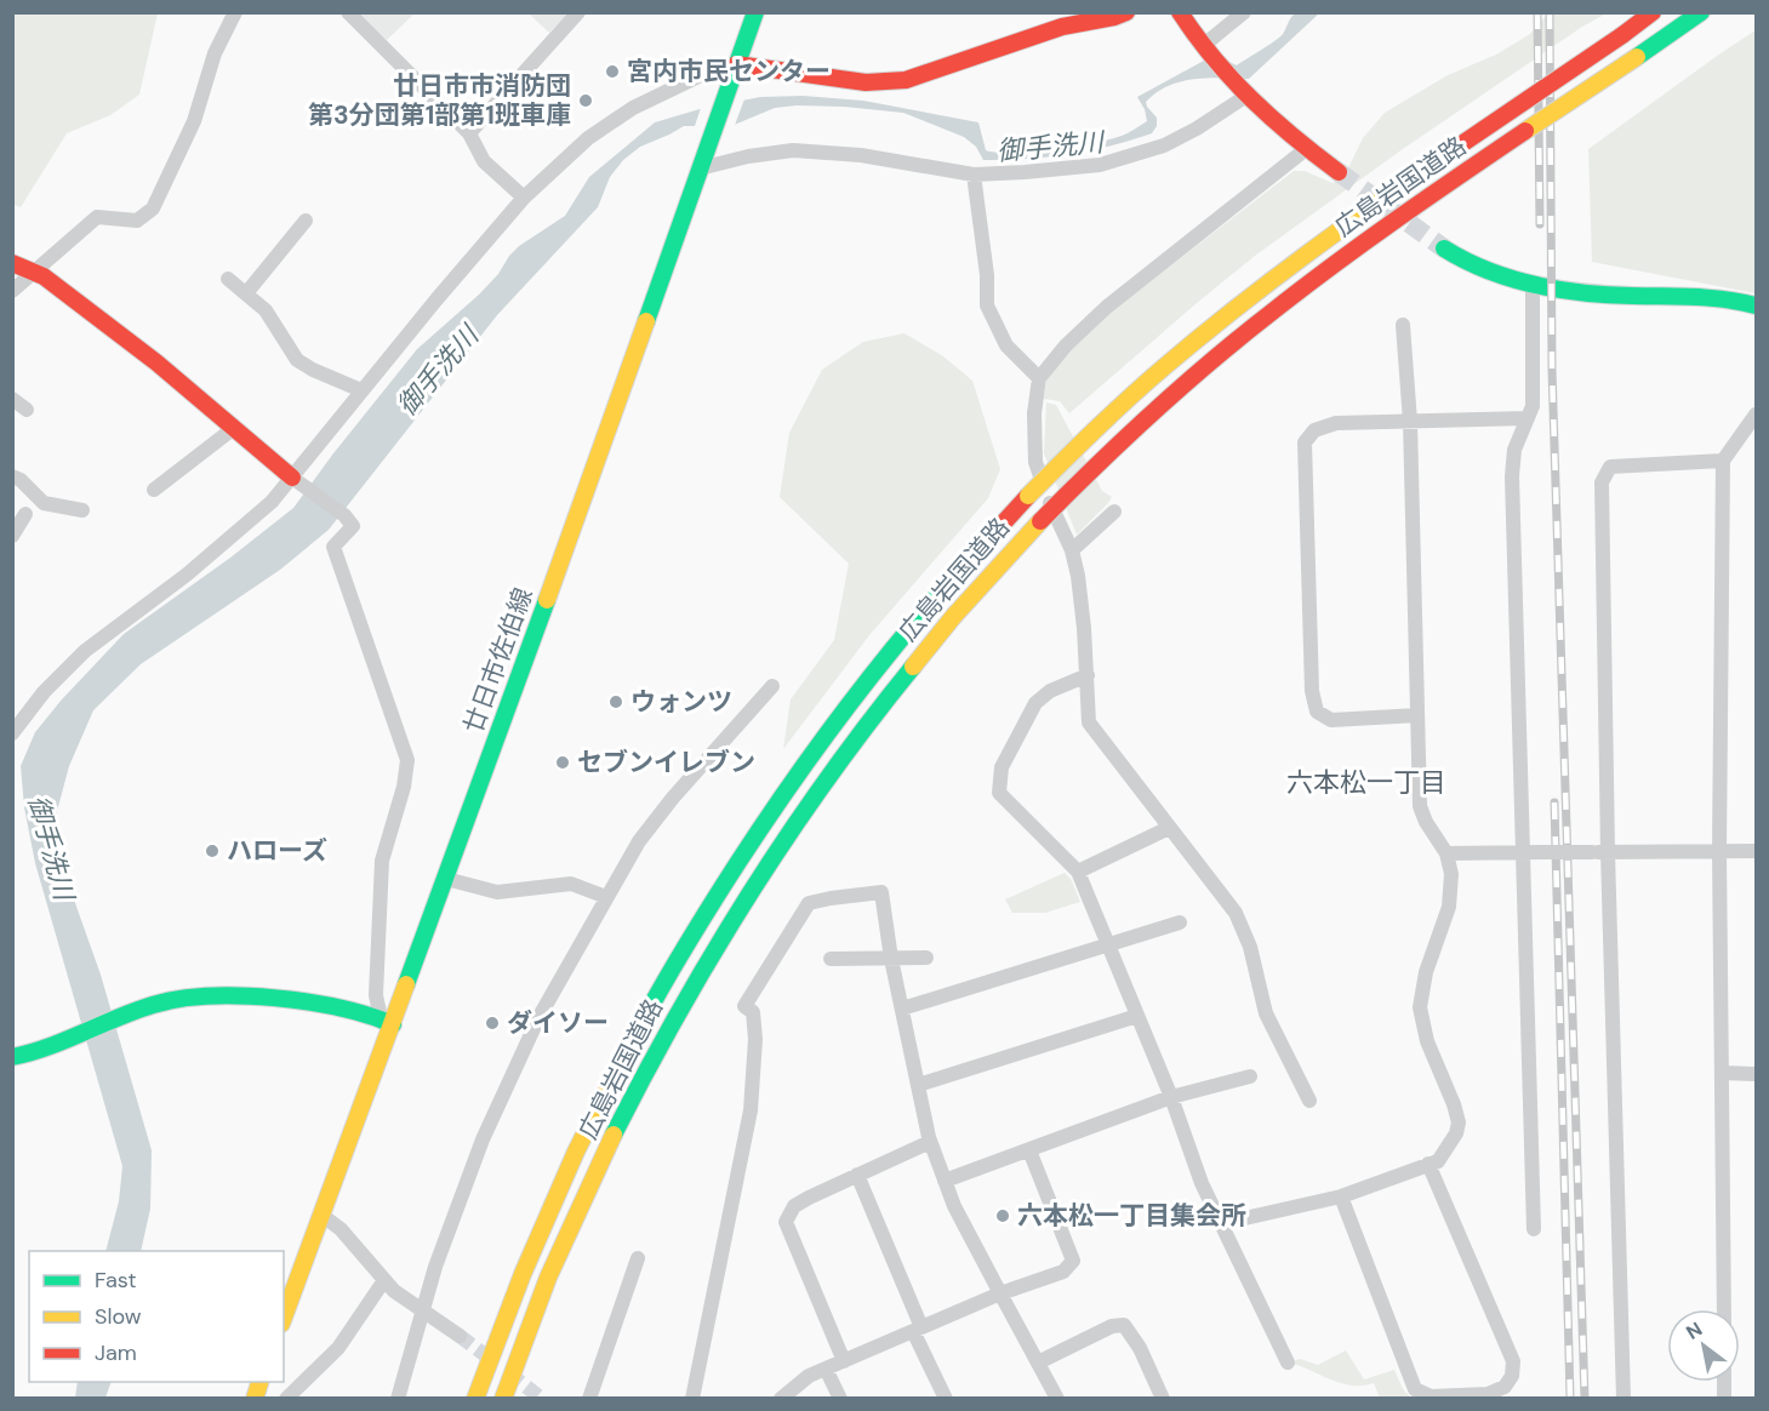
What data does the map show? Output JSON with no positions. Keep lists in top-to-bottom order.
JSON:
{
  "streets": {
    "main road": ["広島岩国道路", "廿日市佐伯線"]
  },
  "districts": ["六本松一丁目"],
  "water": ["御手洗川"],
  "places": [
    "宮内市民センター",
    "廿日市市消防団 第3分団第1部第1班車庫",
    "ウォンツ",
    "セブンイレブン",
    "ハローズ",
    "ダイソー",
    "六本松一丁目集会所"
  ],
  "legend": ["Fast", "Slow", "Jam"],
  "north": "top left"
}
